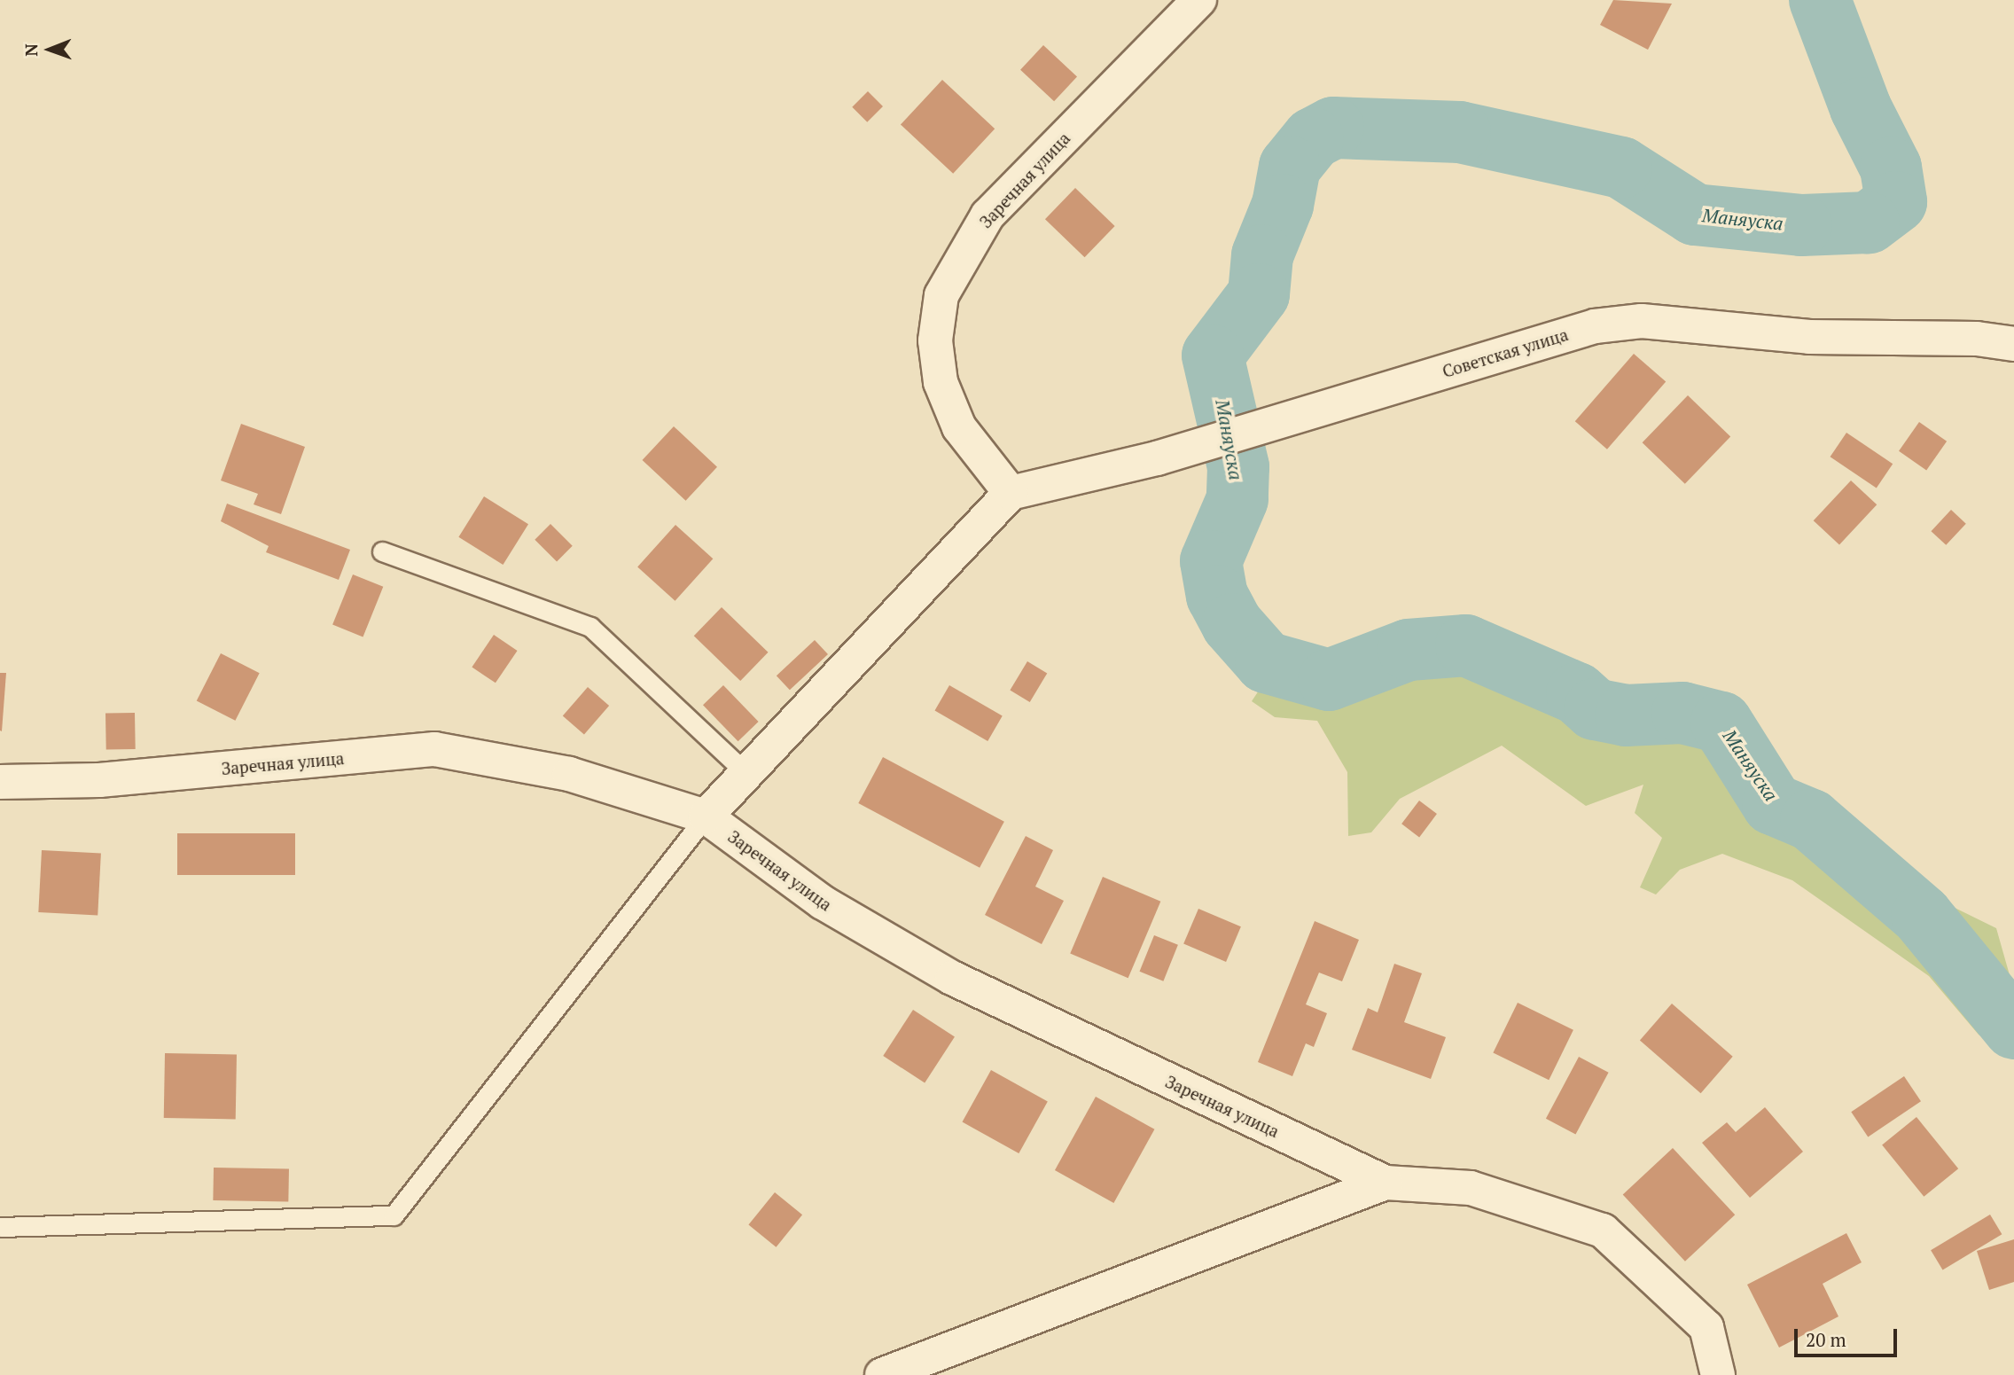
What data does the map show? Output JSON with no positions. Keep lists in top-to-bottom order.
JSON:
{
  "streets": {
    "street": ["Заречная улица", "Советская улица"]
  },
  "crossings": [
    ["Заречная улица", "Советская улица"]
  ],
  "water": ["Маняуска"],
  "scale_bar": "20 m",
  "north": "left"
}
